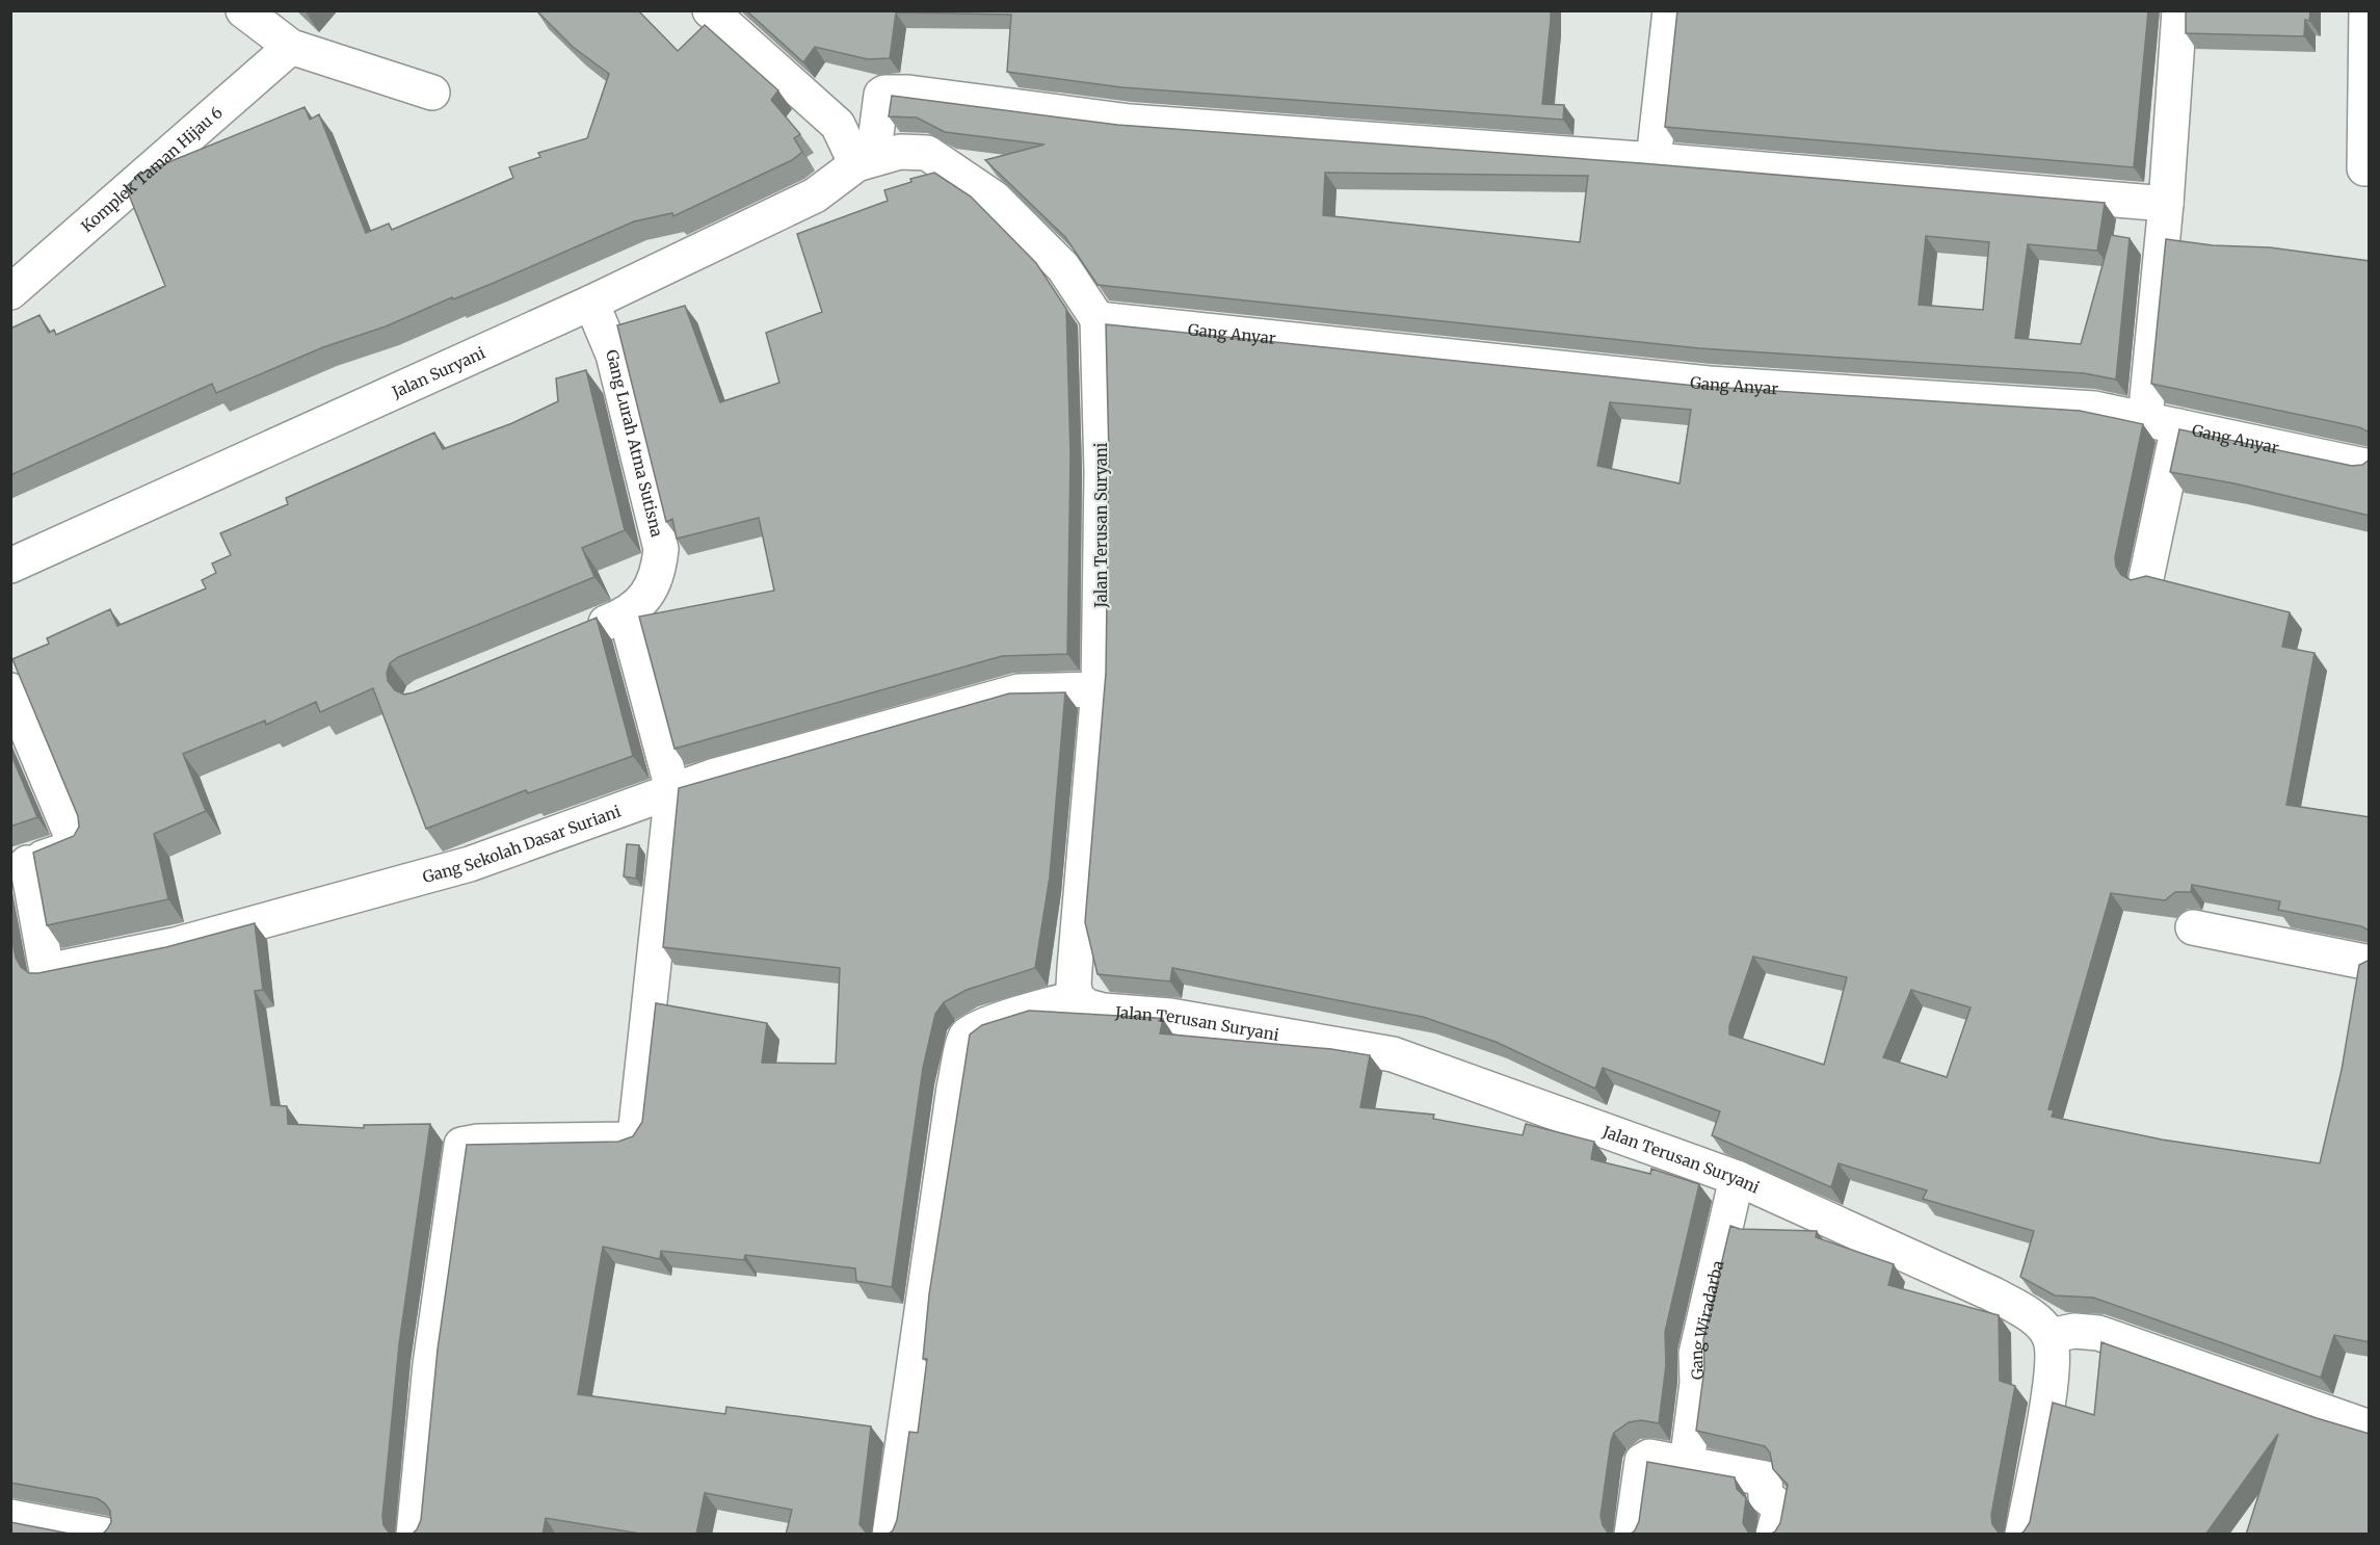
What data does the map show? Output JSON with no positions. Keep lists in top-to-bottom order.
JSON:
{
  "streets": {
    "street": [
      "Komplek Taman Hijau 6",
      "Gang Anyar",
      "Jalan Suryani",
      "Gang Lurah Atma Sutisna",
      "Jalan Terusan Suryani",
      "Gang Sekolah Dasar Suriani",
      "Gang Wiradarba"
    ]
  },
  "crossings": [
    ["Gang Anyar", "Jalan Terusan Suryani"],
    ["Jalan Suryani", "Gang Lurah Atma Sutisna"],
    ["Jalan Terusan Suryani", "Gang Sekolah Dasar Suriani"],
    ["Jalan Terusan Suryani", "Gang Wiradarba"]
  ]
}
